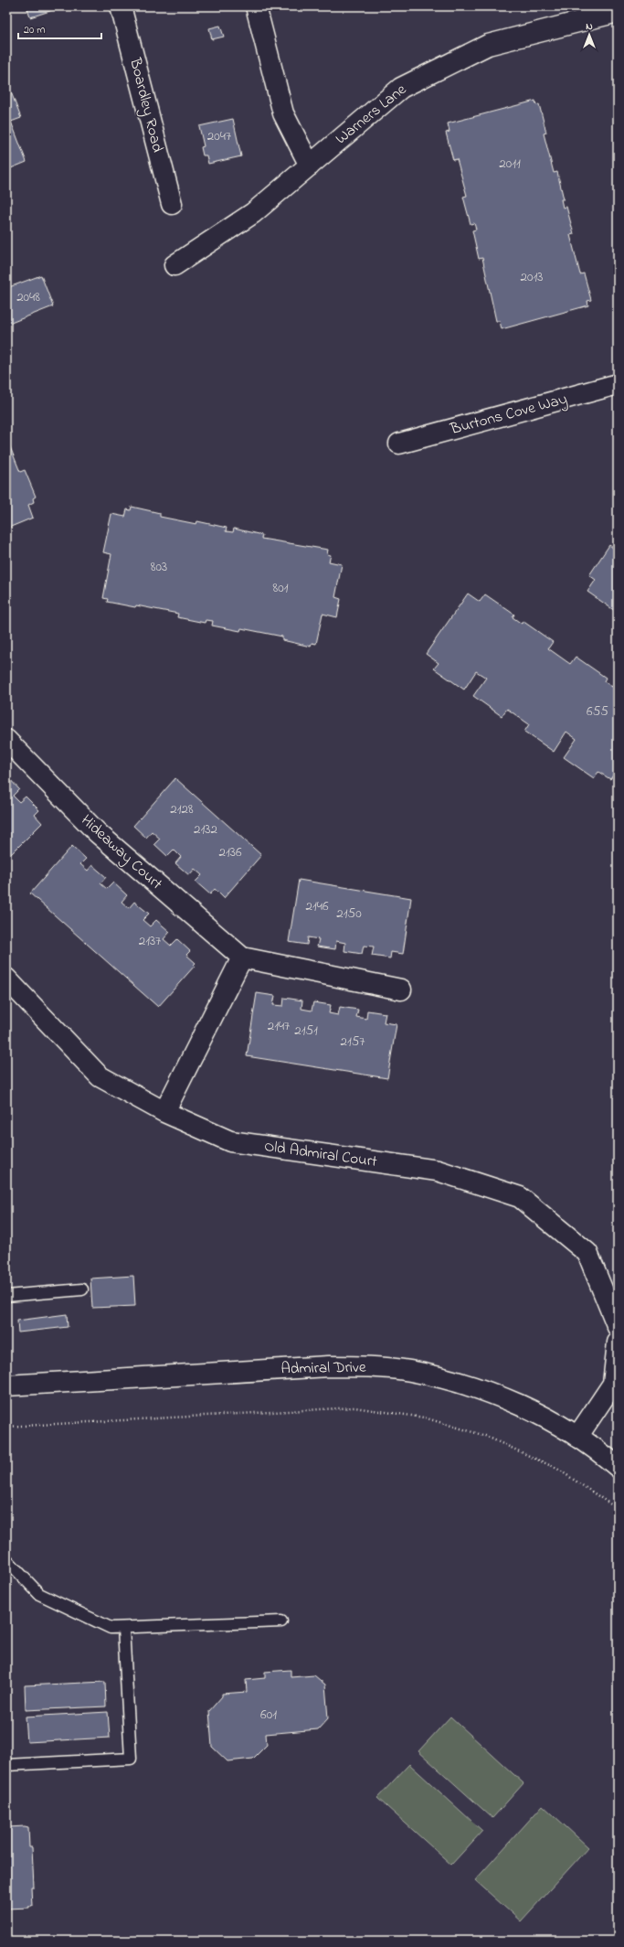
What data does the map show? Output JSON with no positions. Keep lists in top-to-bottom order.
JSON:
{
  "streets": {
    "street": [
      "Boardley Road",
      "Warners Lane",
      "Burtons Cove Way",
      "Hideaway Court",
      "Old Admiral Court",
      "Admiral Drive"
    ]
  },
  "house_numbers": [
    "2047",
    "2011",
    "2013",
    "2048",
    "803",
    "801",
    "655",
    "2128",
    "2132",
    "2136",
    "2146",
    "2150",
    "2137",
    "2147",
    "2151",
    "2157",
    "601"
  ],
  "scale_bar": "20 m",
  "north": "top"
}
